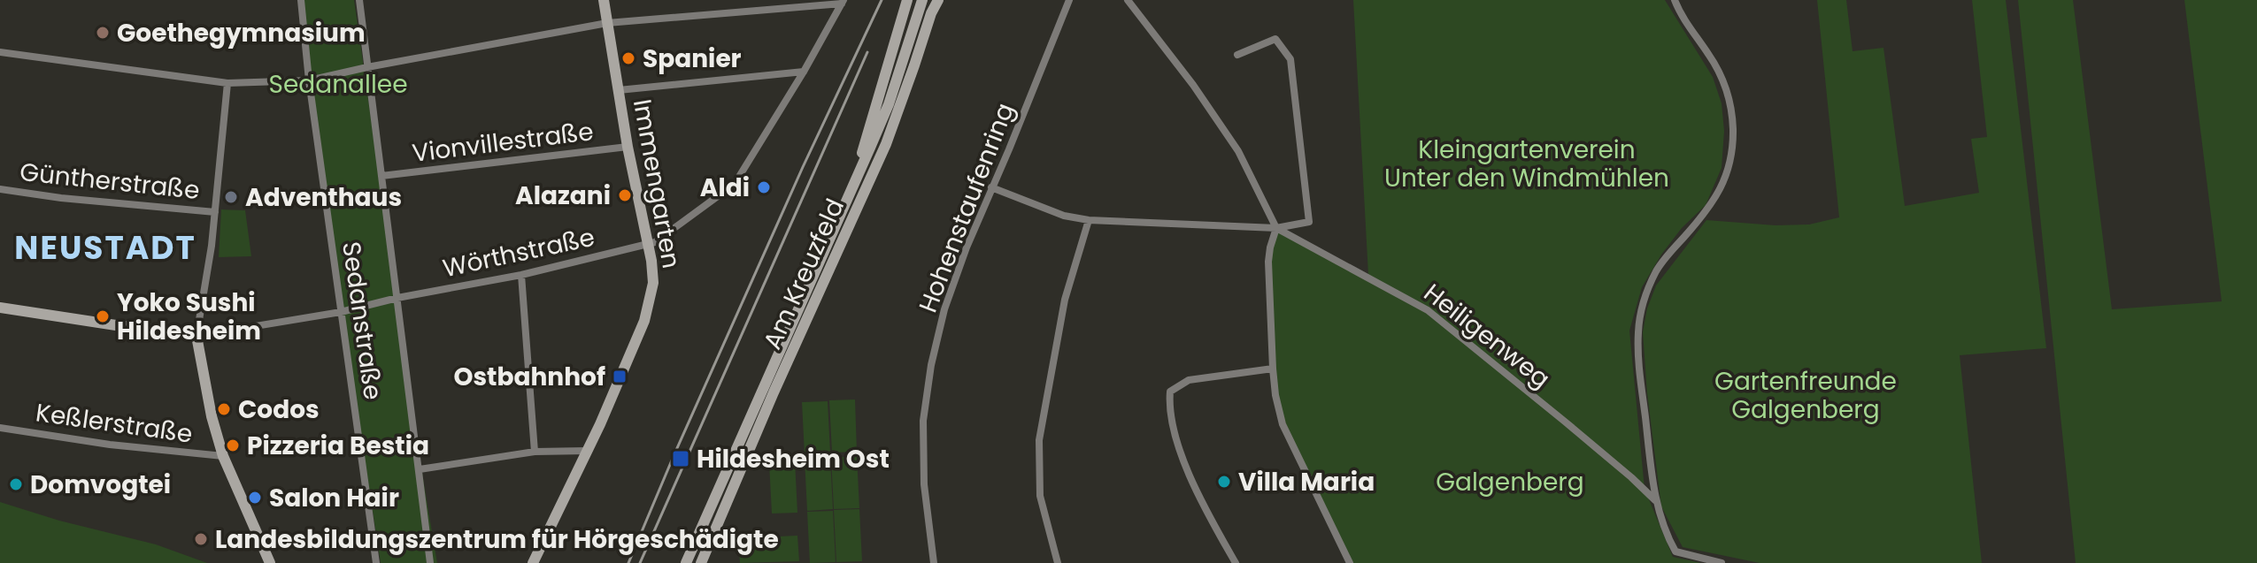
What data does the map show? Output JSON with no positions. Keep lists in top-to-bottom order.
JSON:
{
  "streets": {
    "main road": ["Immengarten", "Am Kreuzfeld"],
    "street": [
      "Vionvillestraße",
      "Güntherstraße",
      "Hohenstaufenring",
      "Wörthstraße",
      "Sedanstraße",
      "Heiligenweg",
      "Keßlerstraße"
    ]
  },
  "crossings": [
    ["Vionvillestraße", "Immengarten"],
    ["Vionvillestraße", "Sedanstraße"],
    ["Immengarten", "Wörthstraße"],
    ["Wörthstraße", "Sedanstraße"]
  ],
  "districts": ["NEUSTADT"],
  "parks": [
    "Sedanallee",
    "Kleingartenverein Unter den Windmühlen",
    "Gartenfreunde Galgenberg",
    "Galgenberg"
  ],
  "places": {
    "other": [
      "Goethegymnasium",
      "Spanier",
      "Aldi",
      "Alazani",
      "Adventhaus",
      "Yoko Sushi Hildesheim",
      "Codos",
      "Pizzeria Bestia",
      "Villa Maria",
      "Domvogtei",
      "Salon Hair",
      "Landesbildungszentrum für Hörgeschädigte"
    ],
    "transit": ["Ostbahnhof", "Hildesheim Ost"]
  }
}
